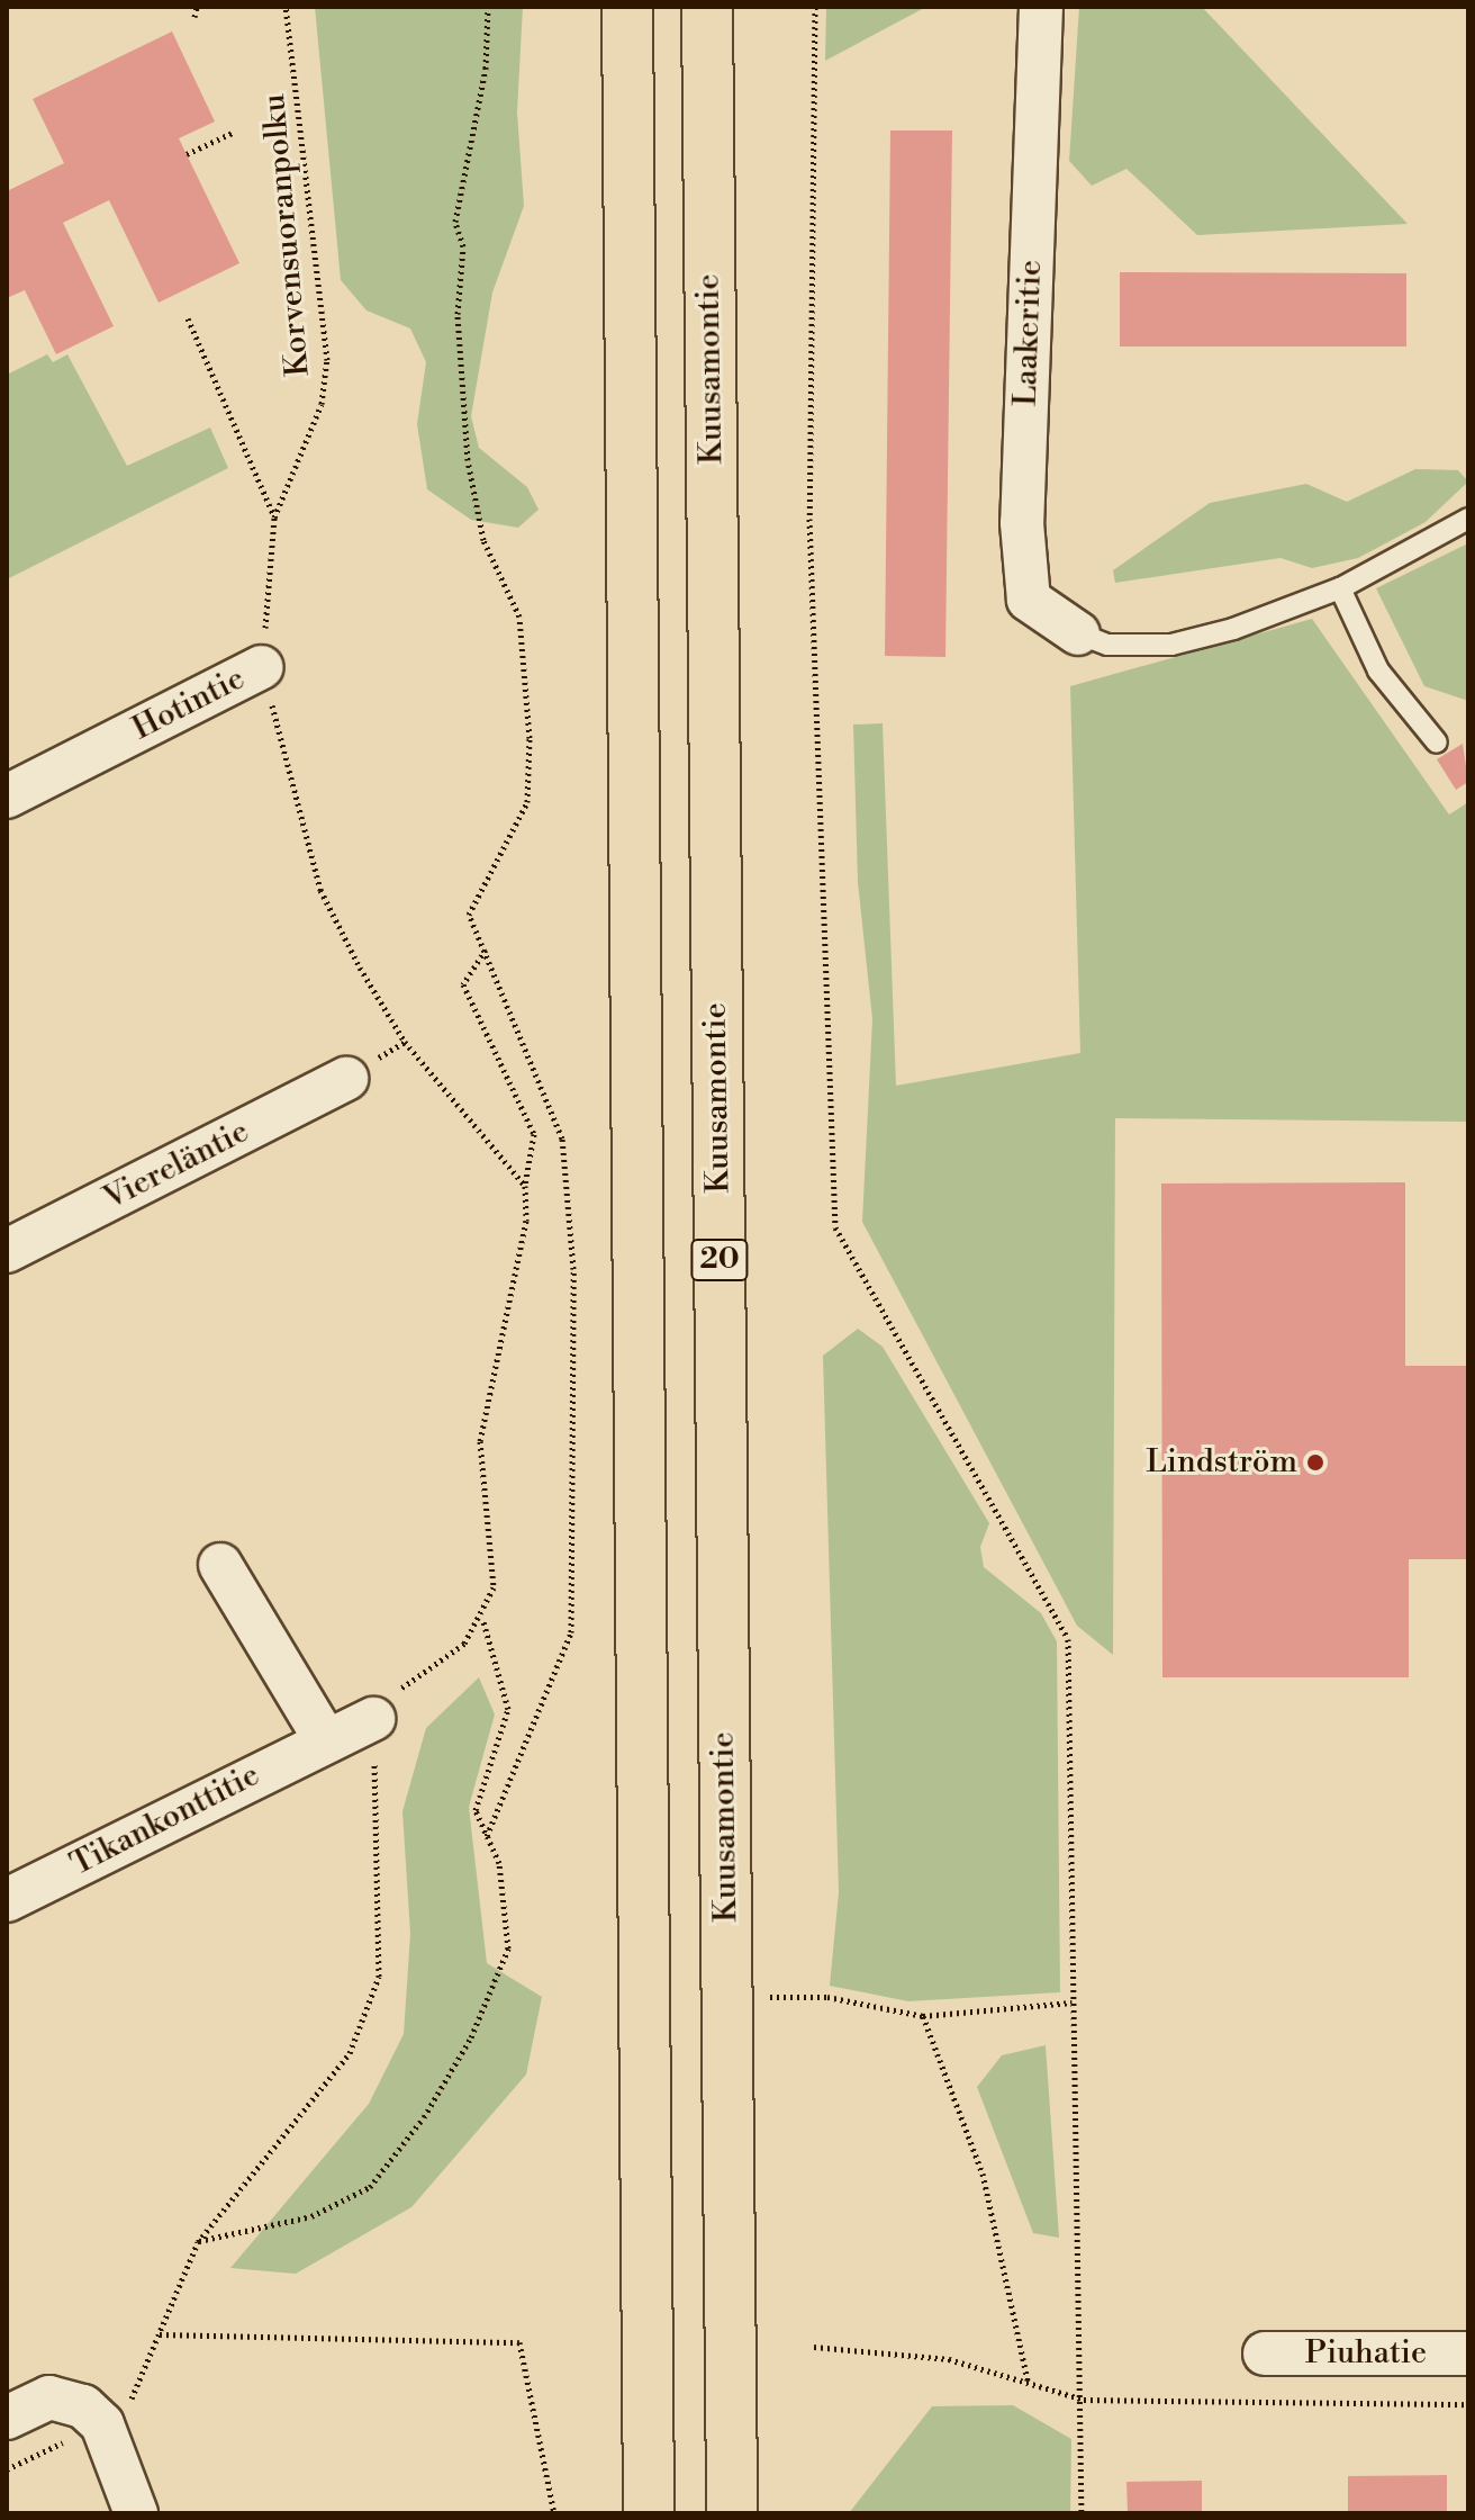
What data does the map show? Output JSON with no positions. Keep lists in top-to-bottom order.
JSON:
{
  "streets": {
    "highway": ["Kuusamontie", "20"],
    "street": [
      "Laakeritie",
      "Hotintie",
      "Viereläntie",
      "Tikankonttitie",
      "Piuhatie"
    ],
    "path": ["Korvensuoranpolku"]
  },
  "crossings": [
    ["Korvensuoranpolku", "Hotintie"]
  ],
  "places": ["Lindström"]
}
